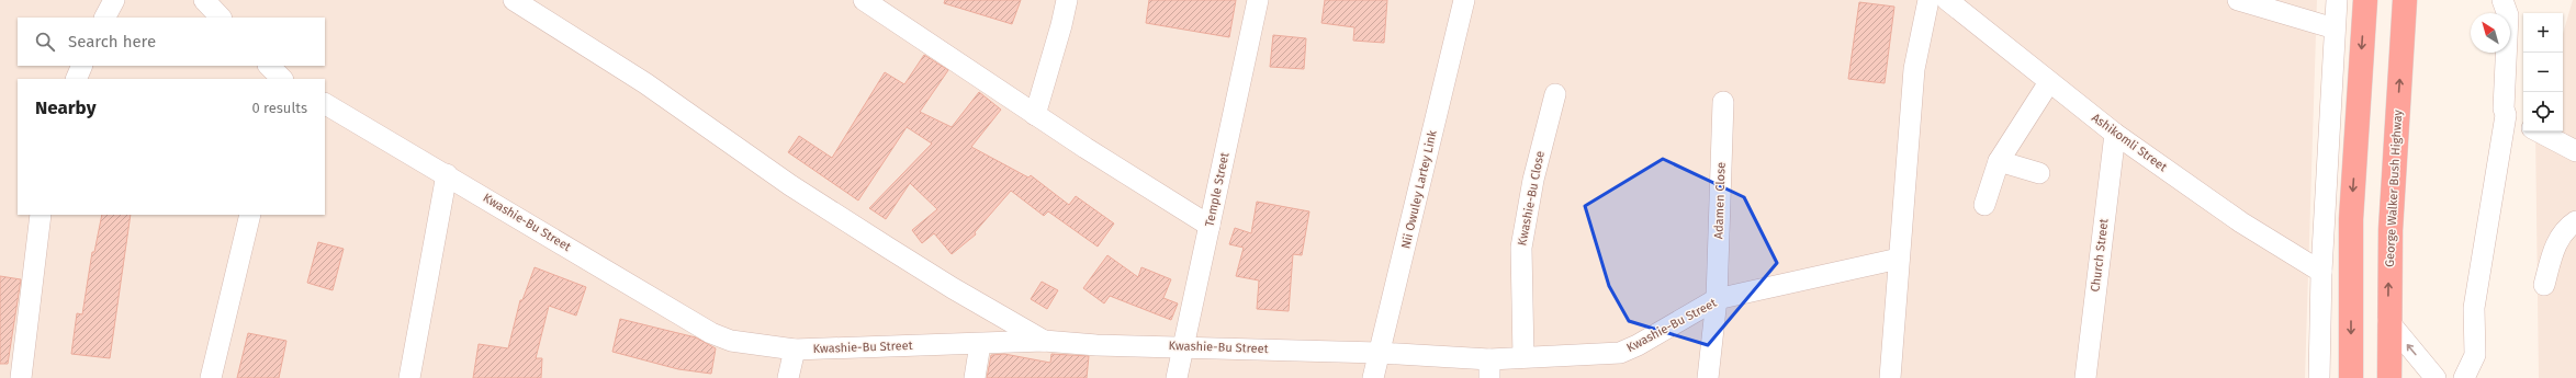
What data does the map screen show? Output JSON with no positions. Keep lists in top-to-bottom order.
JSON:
{
  "streets": {
    "highway": ["George Walker Bush Highway"],
    "street": [
      "Ashikomli Street",
      "Temple Street",
      "Nii Owuley Lartey Link",
      "Kwashie-Bu Close",
      "Adamen Close",
      "Kwashie-Bu Street",
      "Church Street"
    ]
  },
  "crossings": [
    ["Ashikomli Street", "Church Street"],
    ["Temple Street", "Kwashie-Bu Street"],
    ["Nii Owuley Lartey Link", "Kwashie-Bu Street"],
    ["Kwashie-Bu Close", "Kwashie-Bu Street"],
    ["Adamen Close", "Kwashie-Bu Street"]
  ],
  "north": "top left",
  "page": {
    "map_buttons": ["+", "−"],
    "search": "Search here",
    "heading": ["Nearby", "0 results"]
  }
}
